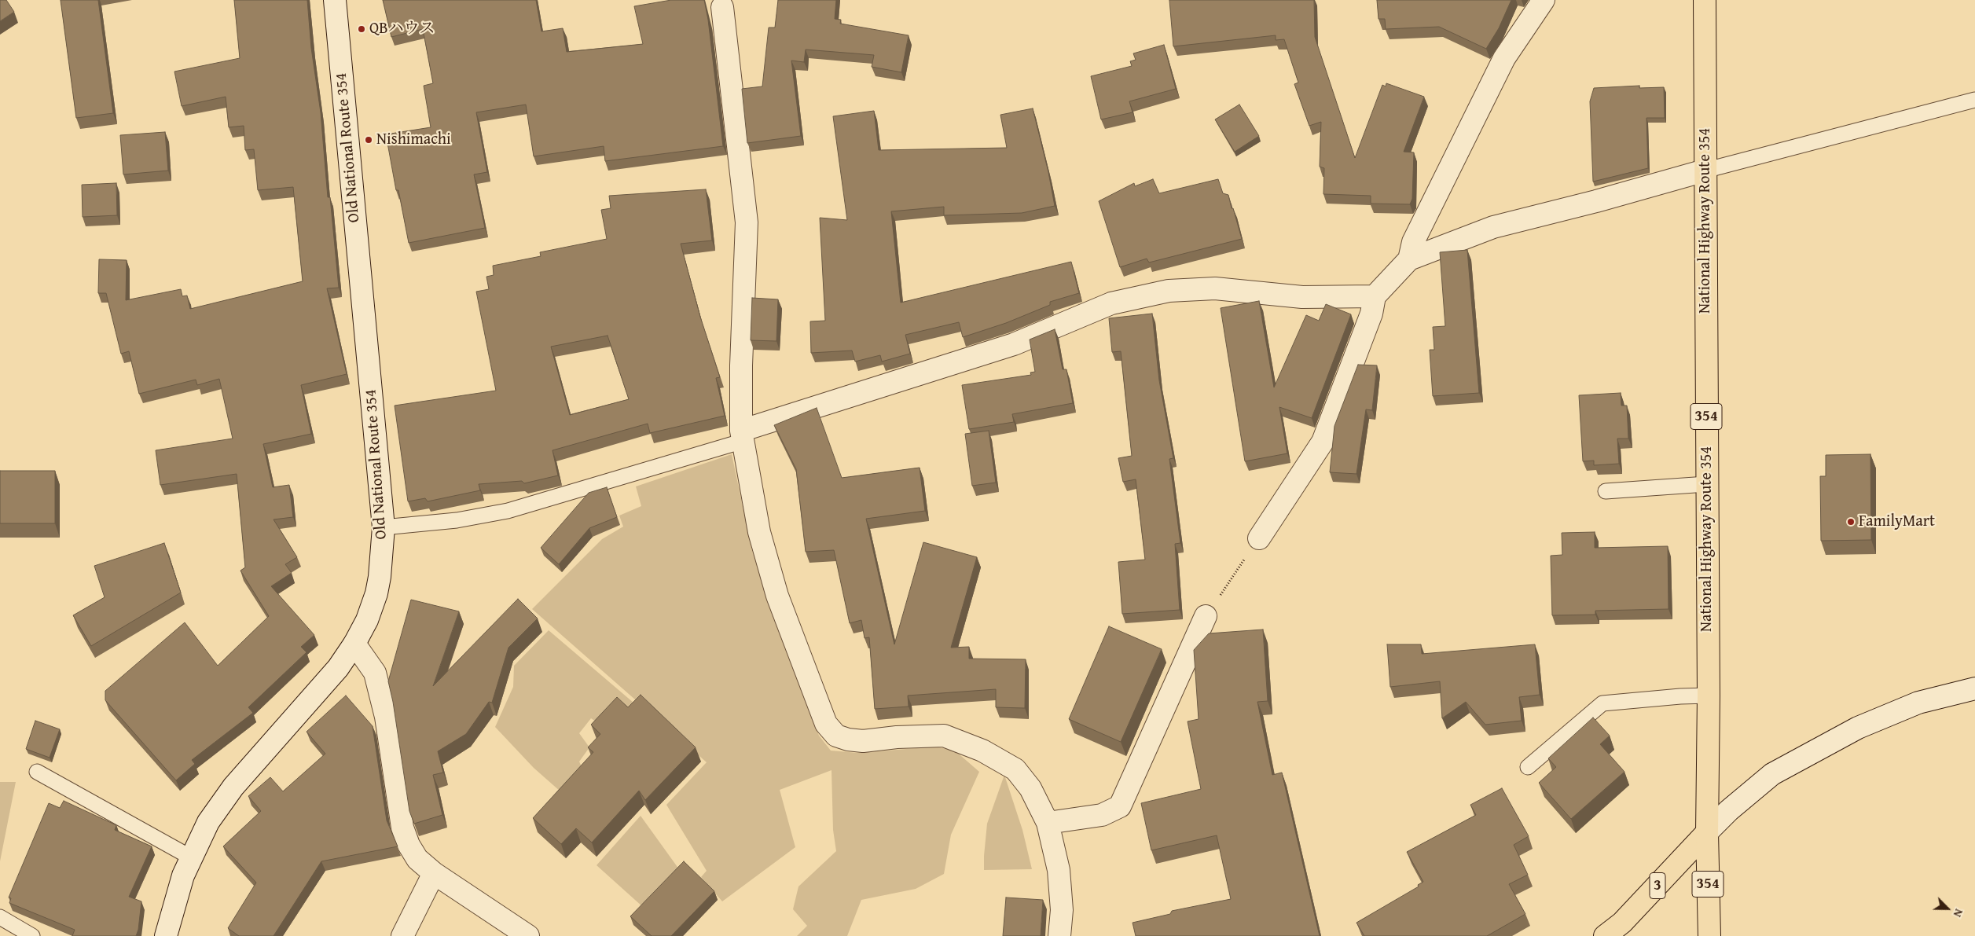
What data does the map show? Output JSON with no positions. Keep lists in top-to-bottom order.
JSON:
{
  "streets": {
    "main road": ["National Highway Route 354", "354", "3"],
    "street": ["Old National Route 354"]
  },
  "crossings": [
    ["National Highway Route 354", "3"]
  ],
  "places": ["QBハウス", "Nishimachi", "FamilyMart"],
  "north": "bottom right"
}
